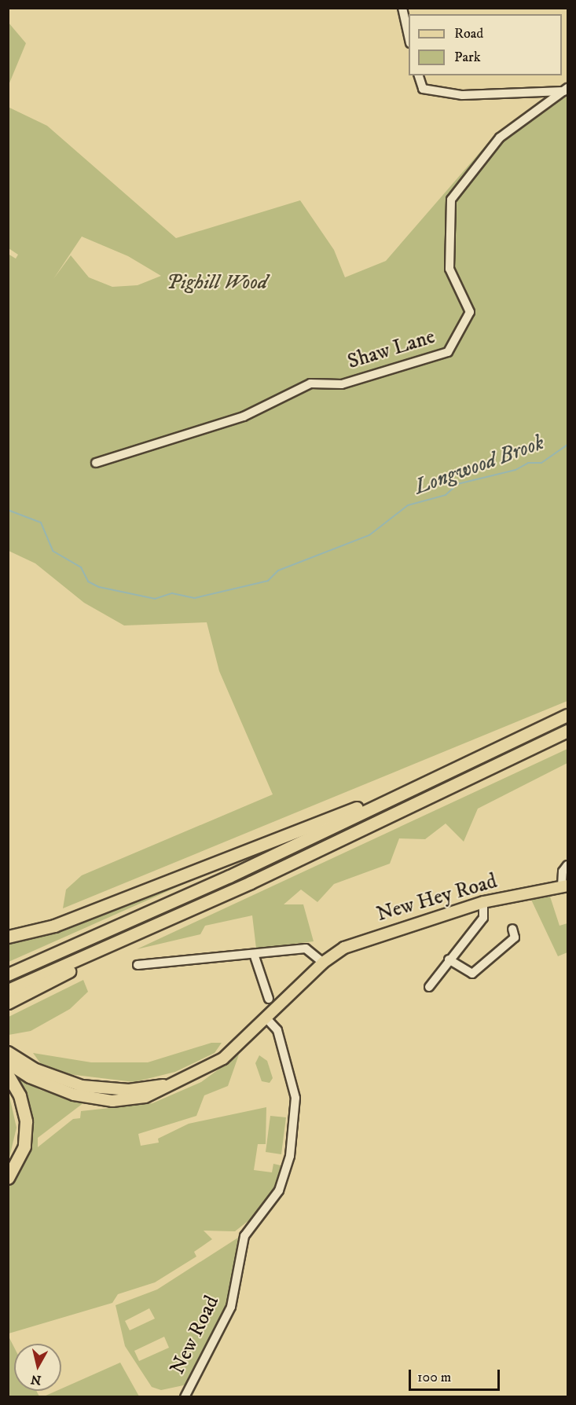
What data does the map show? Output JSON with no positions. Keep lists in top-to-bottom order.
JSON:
{
  "streets": {
    "main road": ["New Hey Road"],
    "street": ["Shaw Lane", "New Road"]
  },
  "crossings": [
    ["New Hey Road", "New Road"]
  ],
  "water": ["Longwood Brook"],
  "parks": ["Pighill Wood"],
  "legend": ["Road", "Park"],
  "scale_bar": "100 m",
  "north": "bottom"
}
